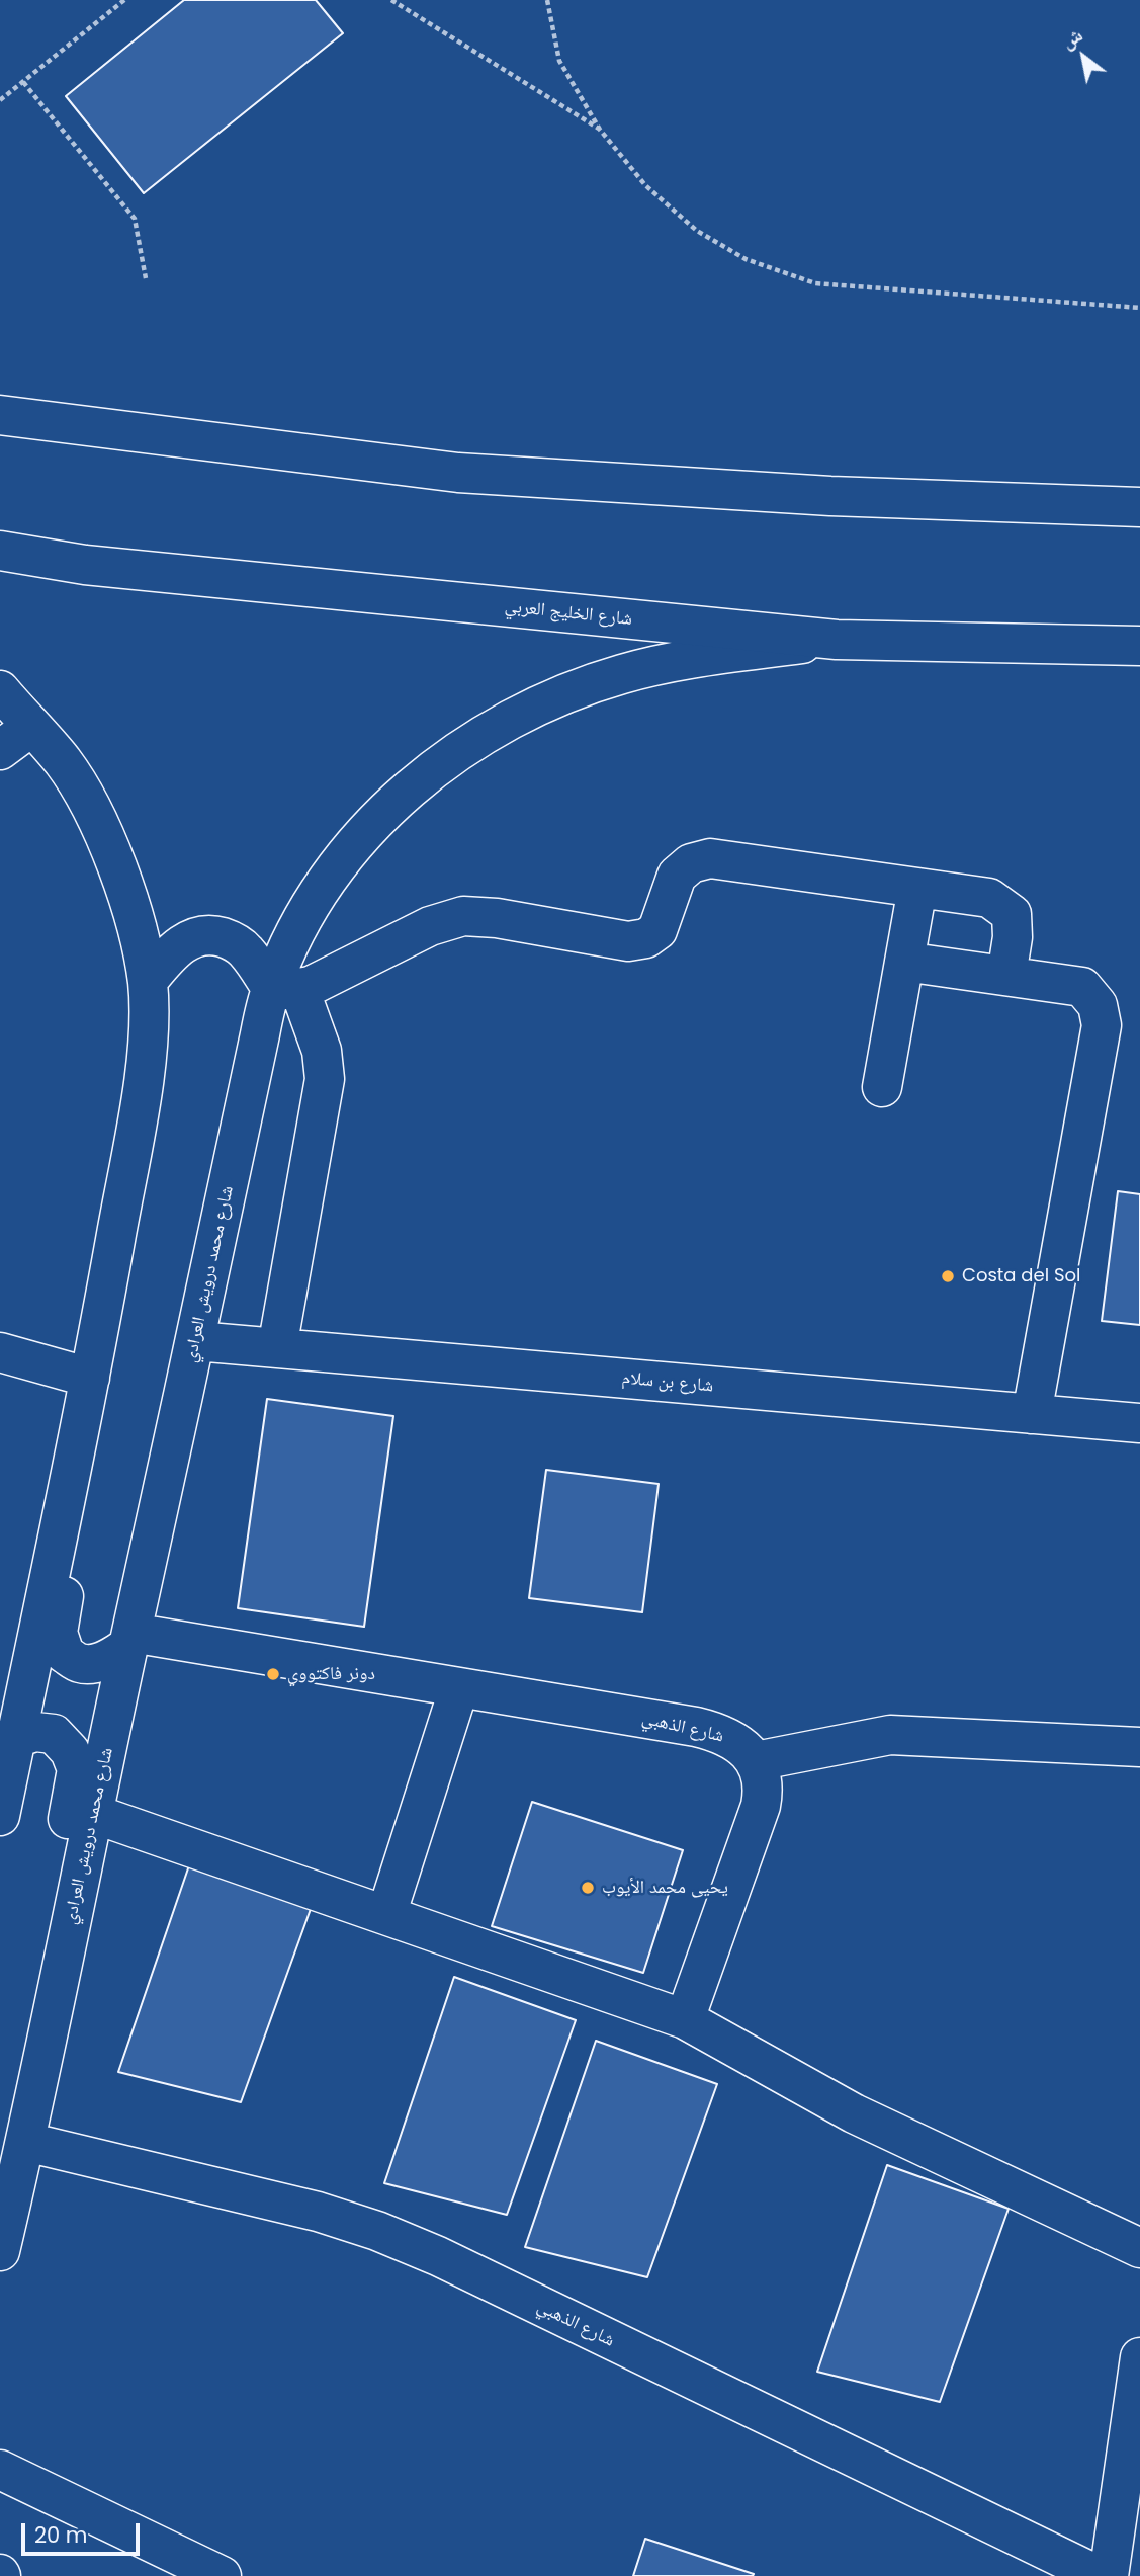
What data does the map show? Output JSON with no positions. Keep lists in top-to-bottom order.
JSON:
{
  "streets": {
    "street": [
      "شارع الخليج العربي",
      "شارع محمد درويش العرادي",
      "شارع بن سلام",
      "شارع الذهبي"
    ]
  },
  "crossings": [
    ["شارع الخليج العربي", "شارع محمد درويش العرادي"],
    ["شارع محمد درويش العرادي", "شارع بن سلام"],
    ["شارع محمد درويش العرادي", "شارع الذهبي"]
  ],
  "places": ["Costa del Sol", "دونر فاكتووي", "يحيى محمد الأيوب"],
  "scale_bar": "20 m",
  "north": "top left"
}
